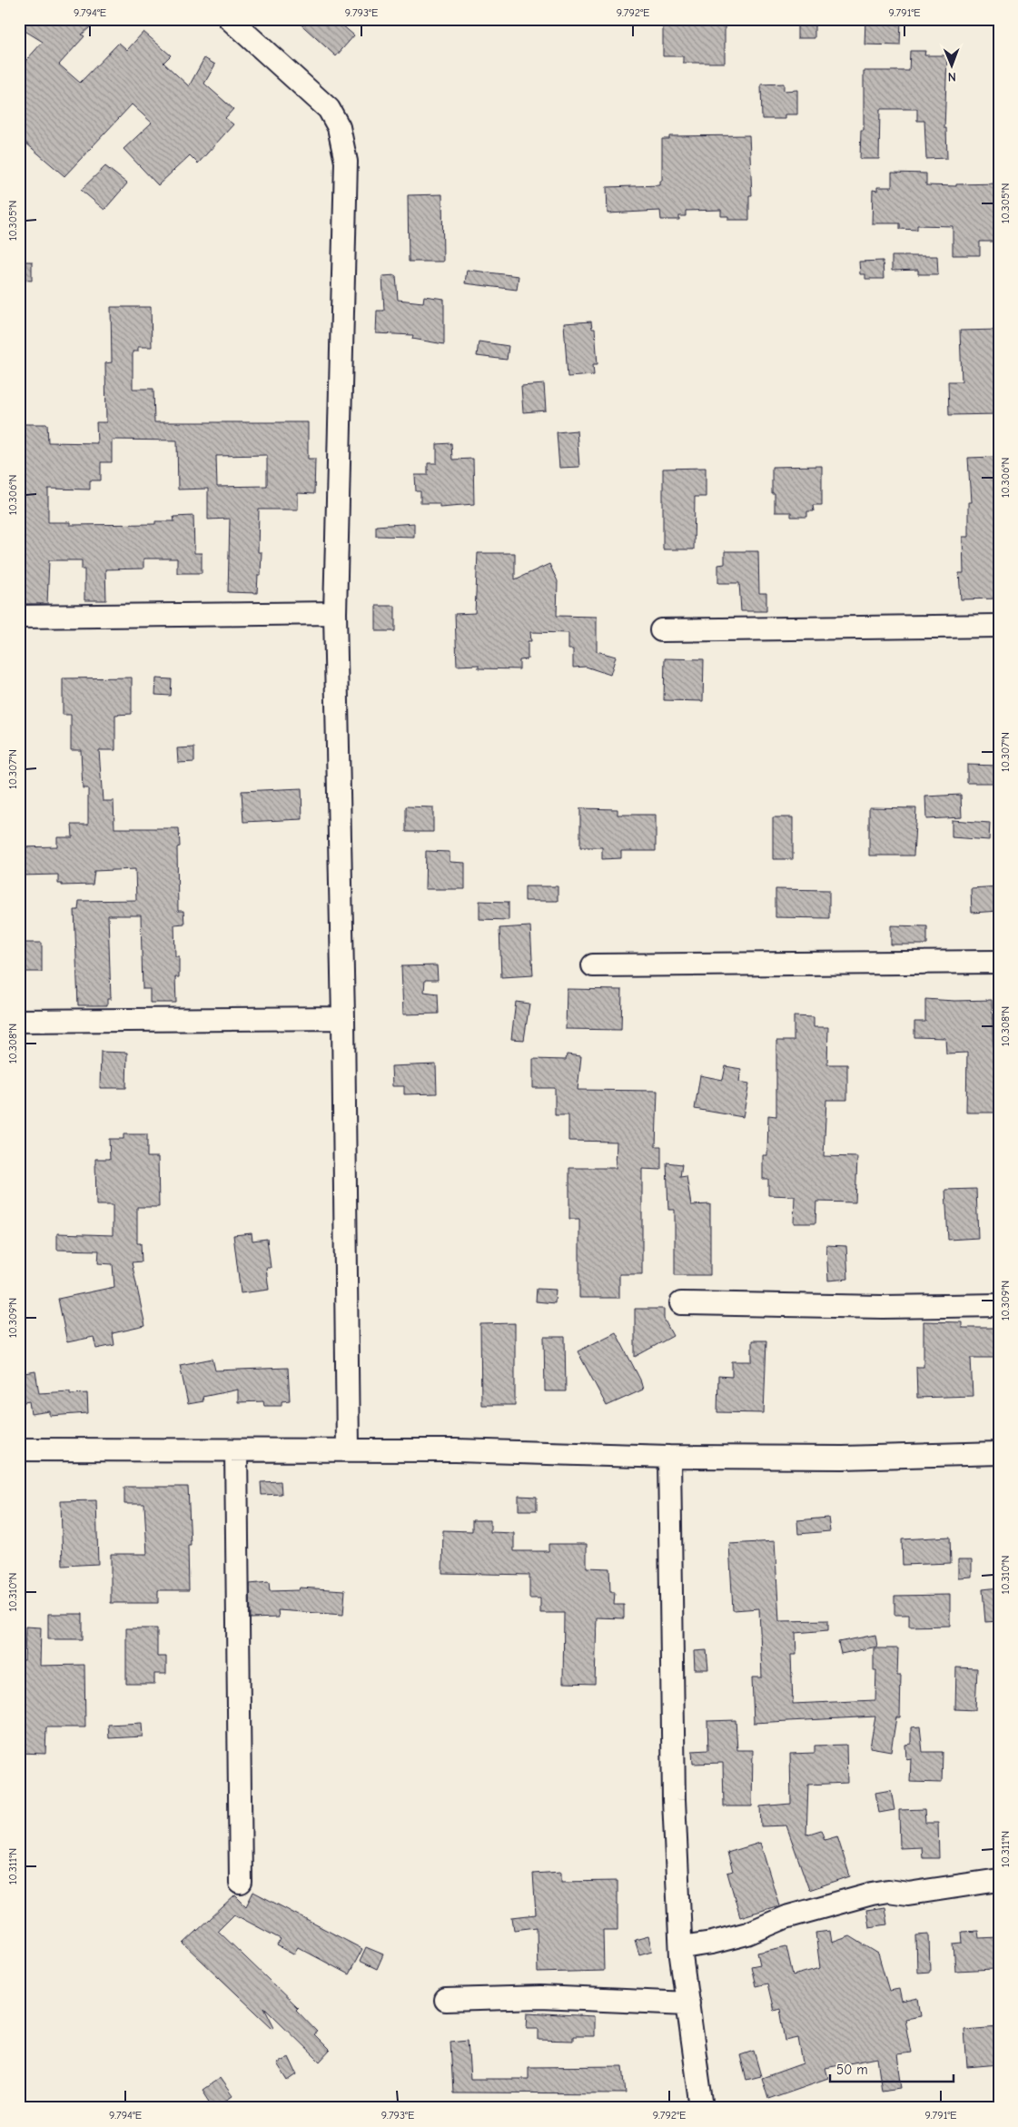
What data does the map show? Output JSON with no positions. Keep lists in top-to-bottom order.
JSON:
{
  "scale_bar": "50 m",
  "north": "bottom",
  "coordinates": [
    "9.794°E",
    "9.793°E",
    "9.792°E",
    "9.791°E",
    "10.305°N",
    "10.306°N",
    "10.307°N",
    "10.308°N",
    "10.309°N",
    "10.310°N",
    "10.311°N"
  ]
}
